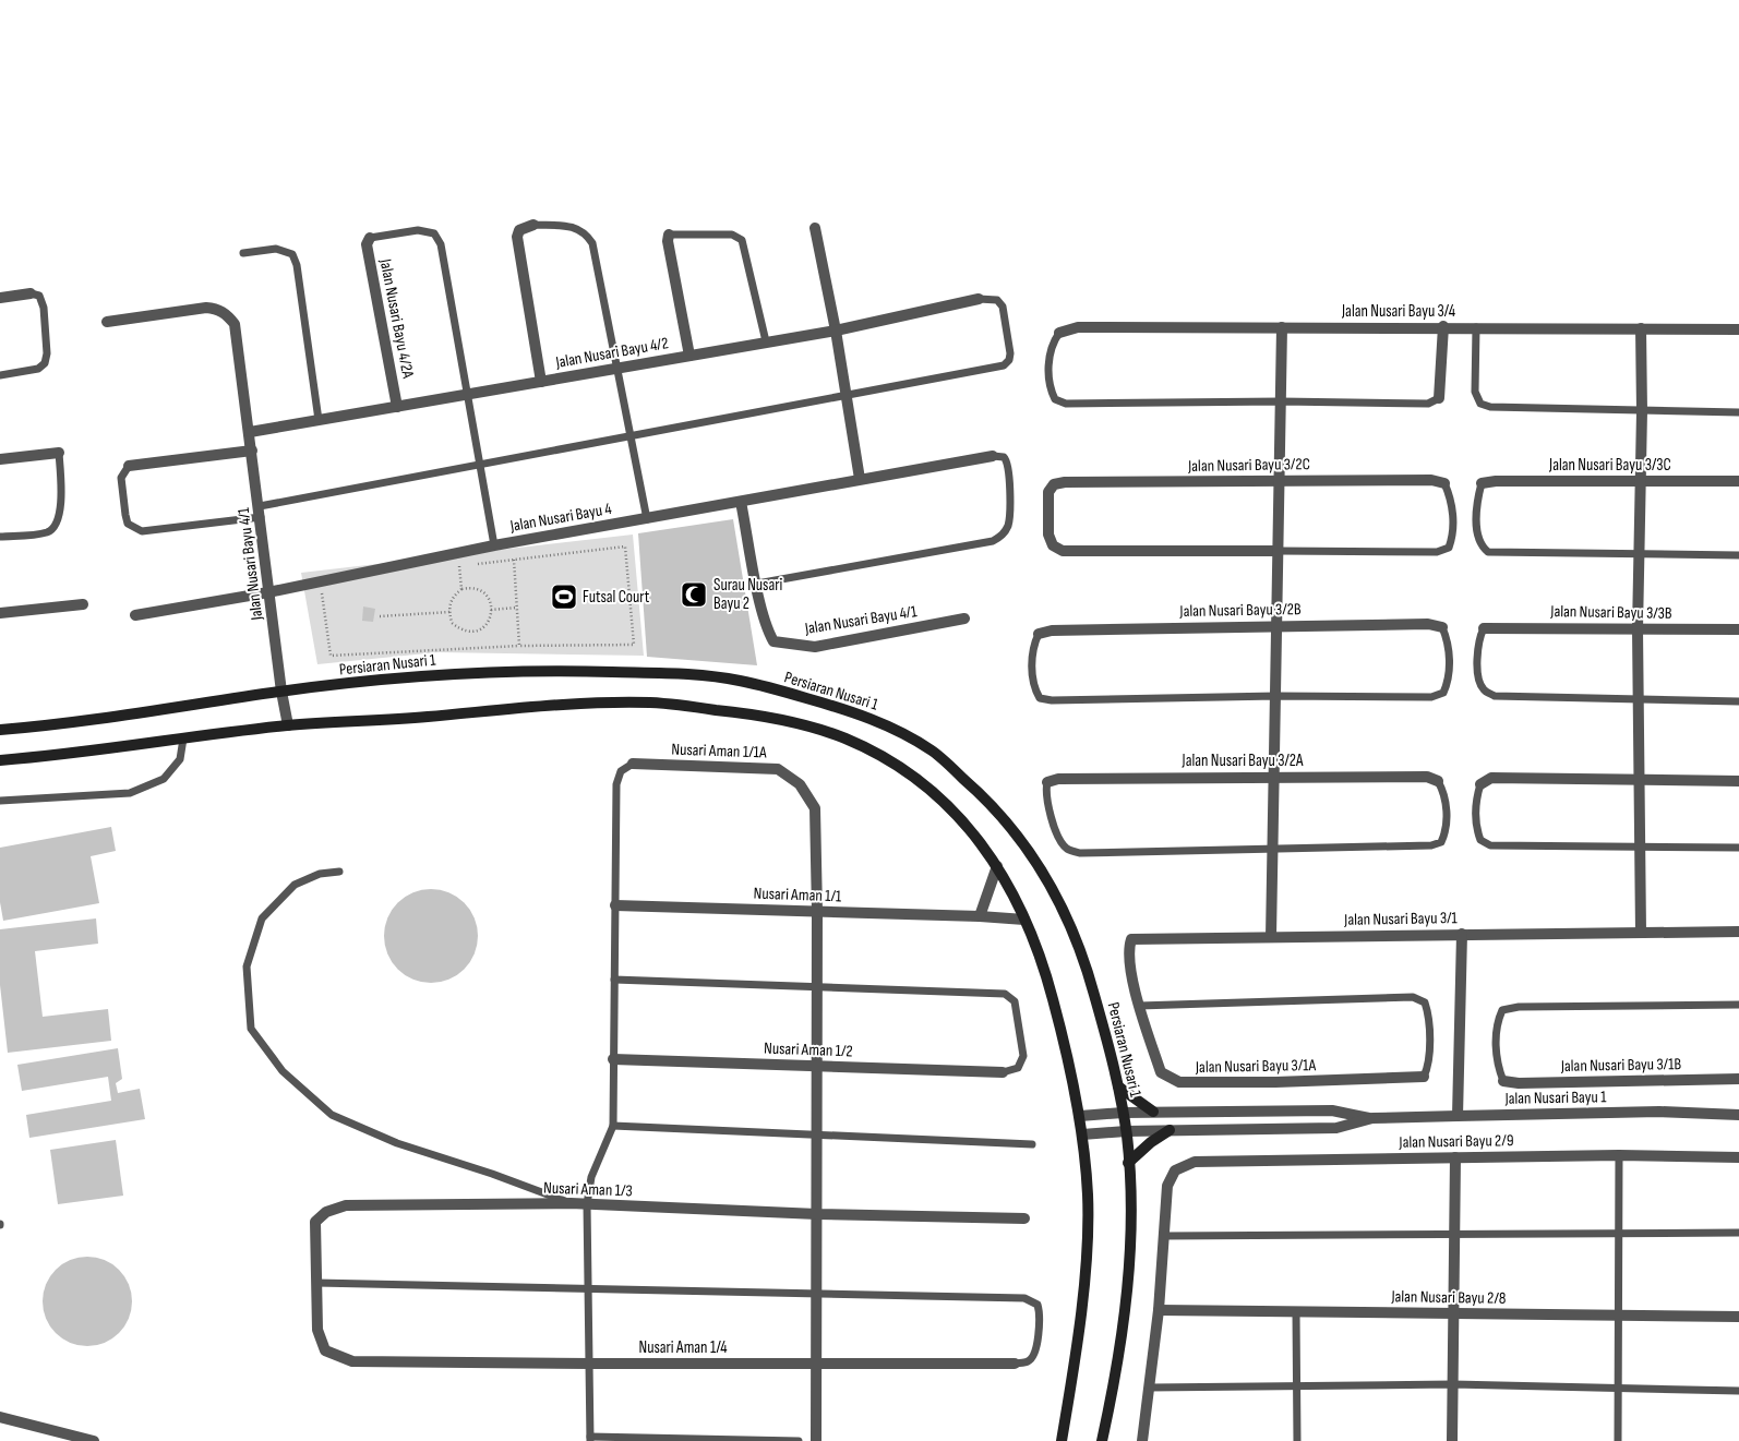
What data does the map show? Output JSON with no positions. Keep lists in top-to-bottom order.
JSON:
{
  "streets": {
    "main road": ["Persiaran Nusari 1"],
    "street": [
      "Jalan Nusari Bayu 3/4",
      "Jalan Nusari Bayu 4/2A",
      "Jalan Nusari Bayu 4/2",
      "Jalan Nusari Bayu 3/2C",
      "Jalan Nusari Bayu 3/3C",
      "Jalan Nusari Bayu 4",
      "Jalan Nusari Bayu 4/1",
      "Jalan Nusari Bayu 3/2B",
      "Jalan Nusari Bayu 3/3B",
      "Nusari Aman 1/1A",
      "Jalan Nusari Bayu 3/2A",
      "Nusari Aman 1/1",
      "Jalan Nusari Bayu 3/1",
      "Nusari Aman 1/2",
      "Jalan Nusari Bayu 3/1B",
      "Jalan Nusari Bayu 3/1A",
      "Jalan Nusari Bayu 1",
      "Jalan Nusari Bayu 2/9",
      "Nusari Aman 1/3",
      "Jalan Nusari Bayu 2/8",
      "Nusari Aman 1/4"
    ]
  },
  "crossings": [
    ["Jalan Nusari Bayu 4/2A", "Jalan Nusari Bayu 4/2"],
    ["Jalan Nusari Bayu 4/2", "Jalan Nusari Bayu 4/1"],
    ["Jalan Nusari Bayu 4", "Jalan Nusari Bayu 4/1"],
    ["Jalan Nusari Bayu 4/1", "Persiaran Nusari 1"],
    ["Persiaran Nusari 1", "Jalan Nusari Bayu 1"],
    ["Nusari Aman 1/1A", "Nusari Aman 1/1"],
    ["Nusari Aman 1/1A", "Nusari Aman 1/2"],
    ["Nusari Aman 1/1A", "Nusari Aman 1/3"],
    ["Nusari Aman 1/1A", "Nusari Aman 1/4"],
    ["Jalan Nusari Bayu 3/1", "Jalan Nusari Bayu 3/1A"],
    ["Nusari Aman 1/3", "Nusari Aman 1/4"]
  ],
  "places": {
    "mosque": ["Surau Nusari Bayu 2"],
    "sports": ["Futsal Court"]
  }
}
